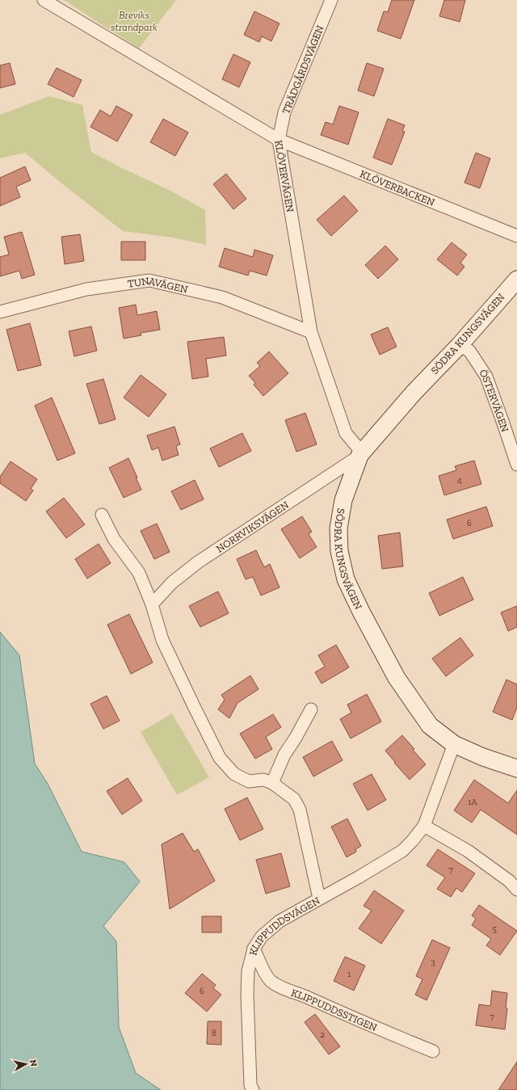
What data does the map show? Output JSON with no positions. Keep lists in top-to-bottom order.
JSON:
{
  "streets": {
    "street": [
      "TRÄDGÅRDSVÄGEN",
      "KLÖVERVÄGEN",
      "KLÖVERBACKEN",
      "TUNAVÄGEN",
      "SÖDRA KUNGSVÄGEN",
      "ÖSTERVÄGEN",
      "NORRVIKSVÄGEN",
      "KLIPPUDDSVÄGEN",
      "KLIPPUDDSSTIGEN"
    ]
  },
  "crossings": [
    ["TRÄDGÅRDSVÄGEN", "KLÖVERVÄGEN"],
    ["TRÄDGÅRDSVÄGEN", "KLÖVERBACKEN"],
    ["KLÖVERVÄGEN", "KLÖVERBACKEN"],
    ["KLÖVERVÄGEN", "TUNAVÄGEN"],
    ["KLÖVERVÄGEN", "SÖDRA KUNGSVÄGEN"],
    ["KLÖVERVÄGEN", "NORRVIKSVÄGEN"],
    ["SÖDRA KUNGSVÄGEN", "ÖSTERVÄGEN"],
    ["SÖDRA KUNGSVÄGEN", "NORRVIKSVÄGEN"],
    ["SÖDRA KUNGSVÄGEN", "KLIPPUDDSVÄGEN"],
    ["KLIPPUDDSVÄGEN", "KLIPPUDDSSTIGEN"]
  ],
  "parks": ["Breviks strandpark"],
  "house_numbers": [
    "4",
    "6",
    "1A",
    "7",
    "5",
    "3",
    "1",
    "6",
    "7",
    "8",
    "2"
  ],
  "north": "right"
}
